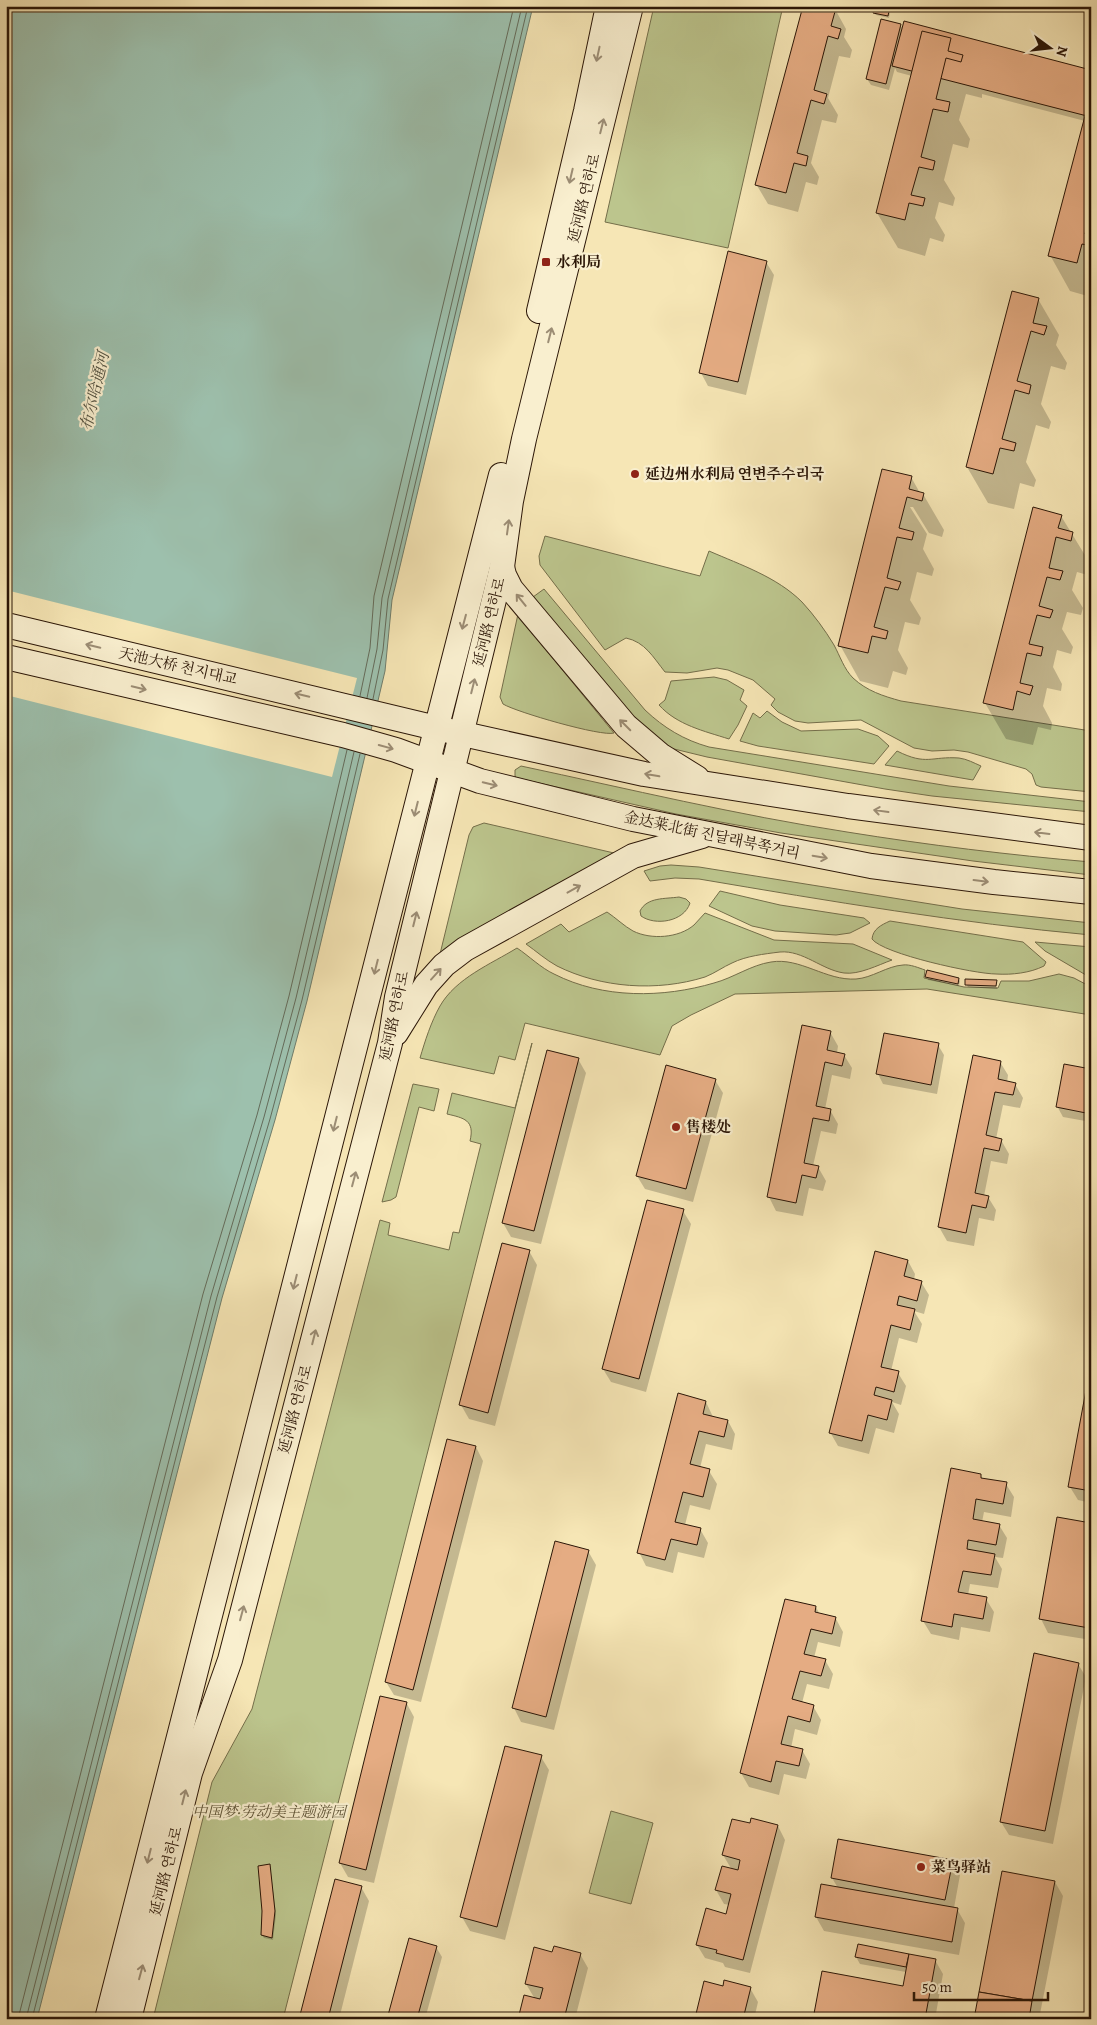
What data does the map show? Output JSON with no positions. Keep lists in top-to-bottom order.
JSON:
{
  "streets": {
    "main road": ["延河路 연하로", "天池大桥 천지대교", "金达莱北街 진달래북쪽거리"]
  },
  "crossings": [
    ["延河路 연하로", "天池大桥 천지대교"],
    ["延河路 연하로", "金达莱北街 진달래북쪽거리"],
    ["天池大桥 천지대교", "金达莱北街 진달래북쪽거리"]
  ],
  "water": ["布尔哈通河"],
  "parks": ["中国梦·劳动美主题游园"],
  "places": {
    "transit": ["水利局"],
    "other": ["延边州水利局 연변주수리국", "售楼处", "菜鸟驿站"]
  },
  "scale_bar": "50 m",
  "north": "right"
}
